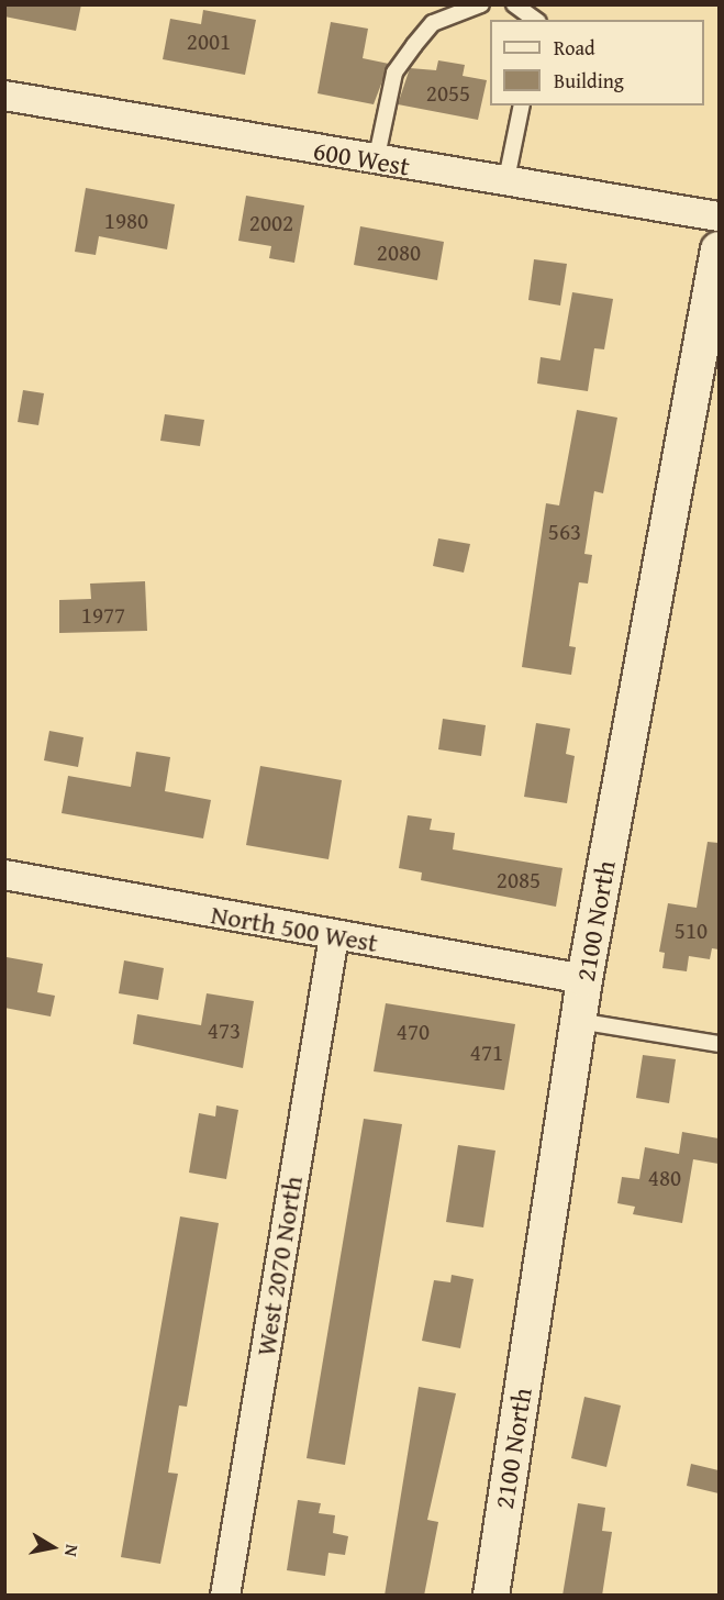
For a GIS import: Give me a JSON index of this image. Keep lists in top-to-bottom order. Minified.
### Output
{"streets":{"street":["600 West","2100 North","North 500 West","West 2070 North"]},"crossings":[["2100 North","North 500 West"],["North 500 West","West 2070 North"]],"house_numbers":["2001","2055","1980","2002","2080","563","1977","2085","510","473","470","471","480"],"legend":["Road","Building"],"north":"right"}
